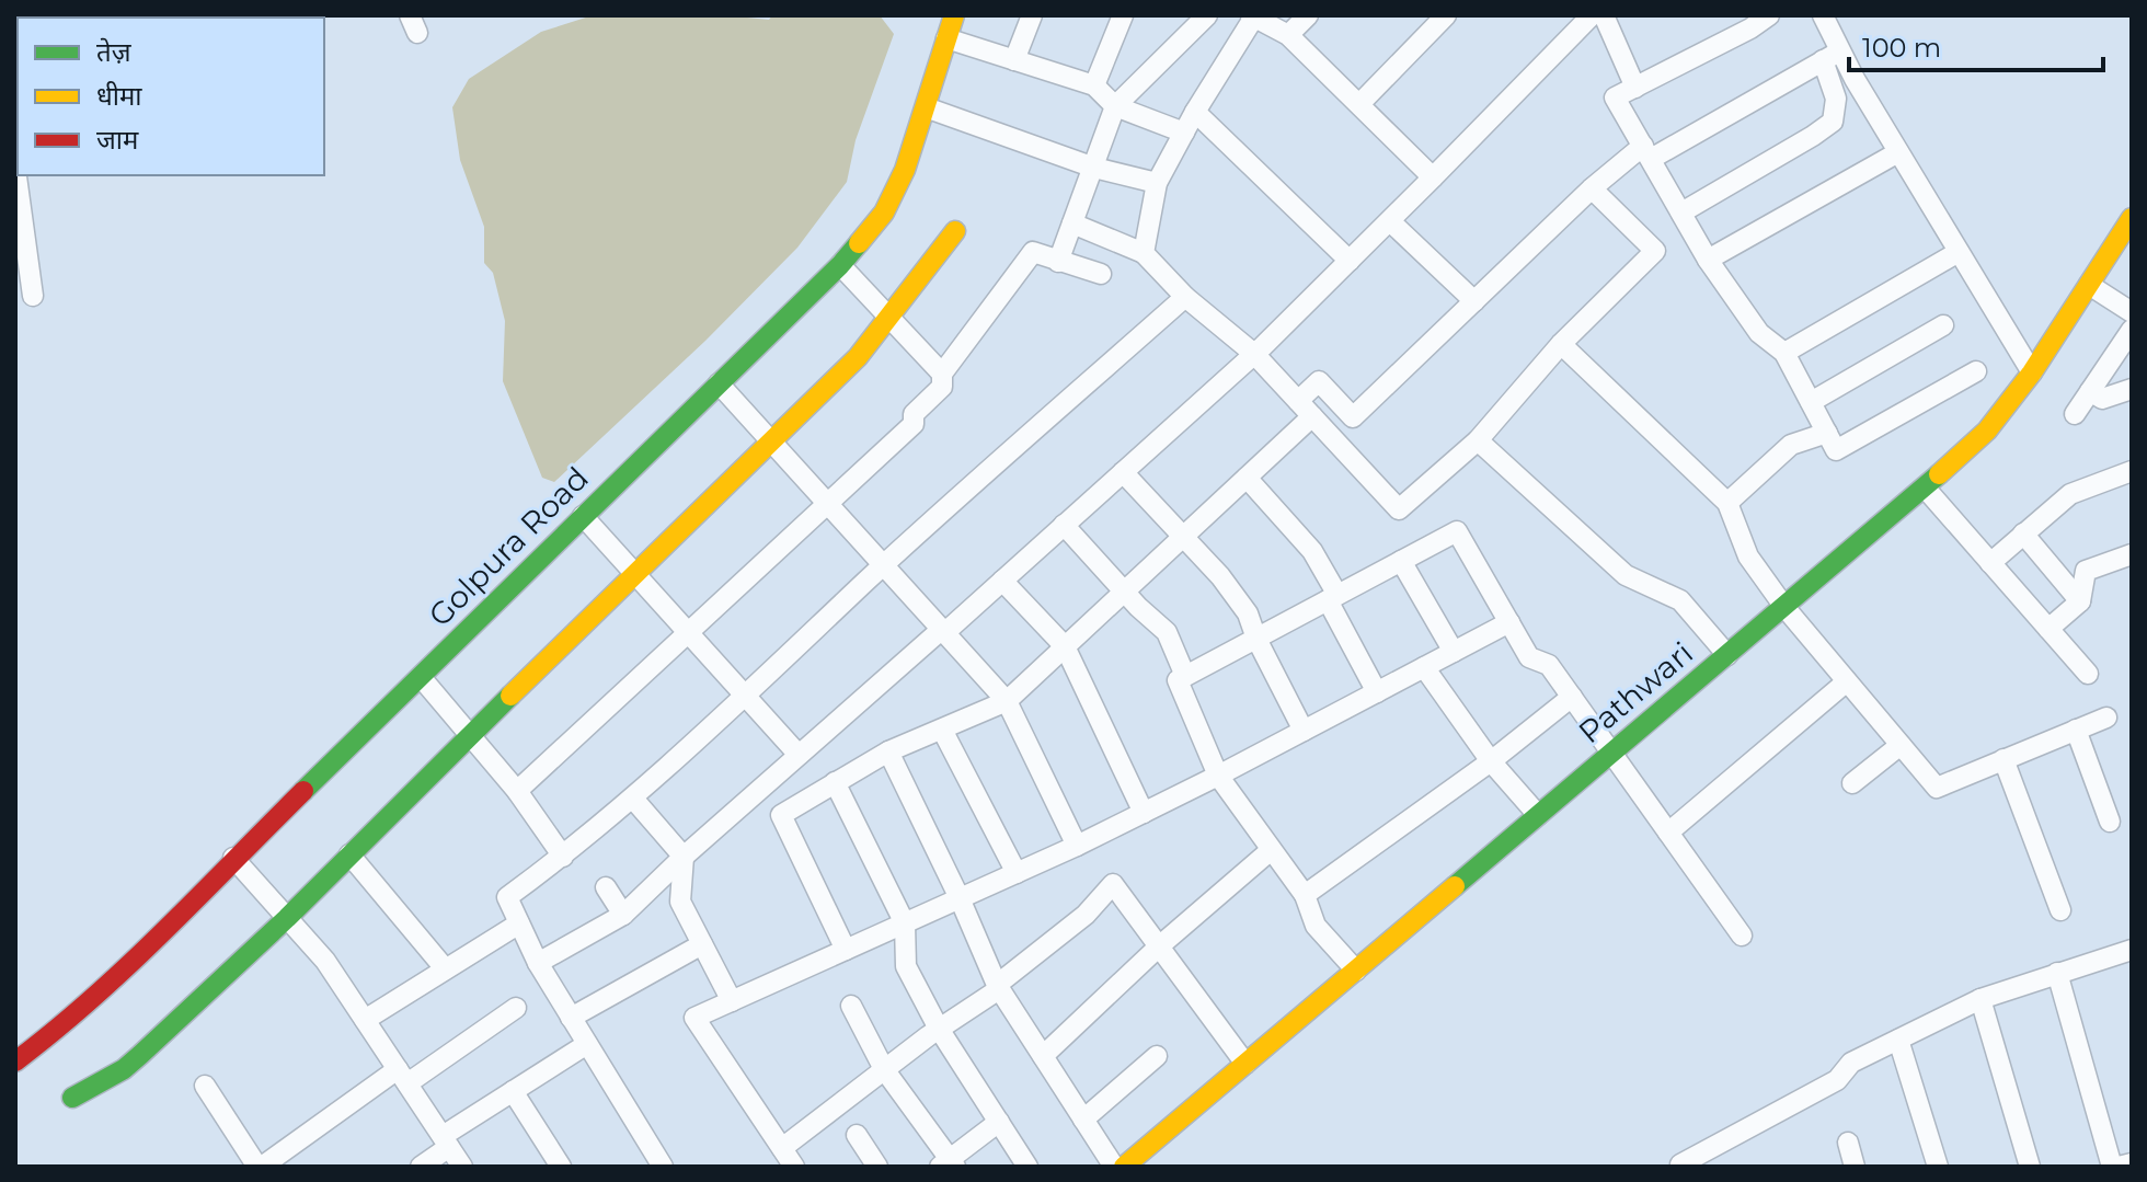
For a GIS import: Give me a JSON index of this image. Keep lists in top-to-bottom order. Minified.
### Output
{"streets":{"street":["Golpura Road","Pathwari"]},"legend":["तेज़","धीमा","जाम"],"scale_bar":"100 m"}
